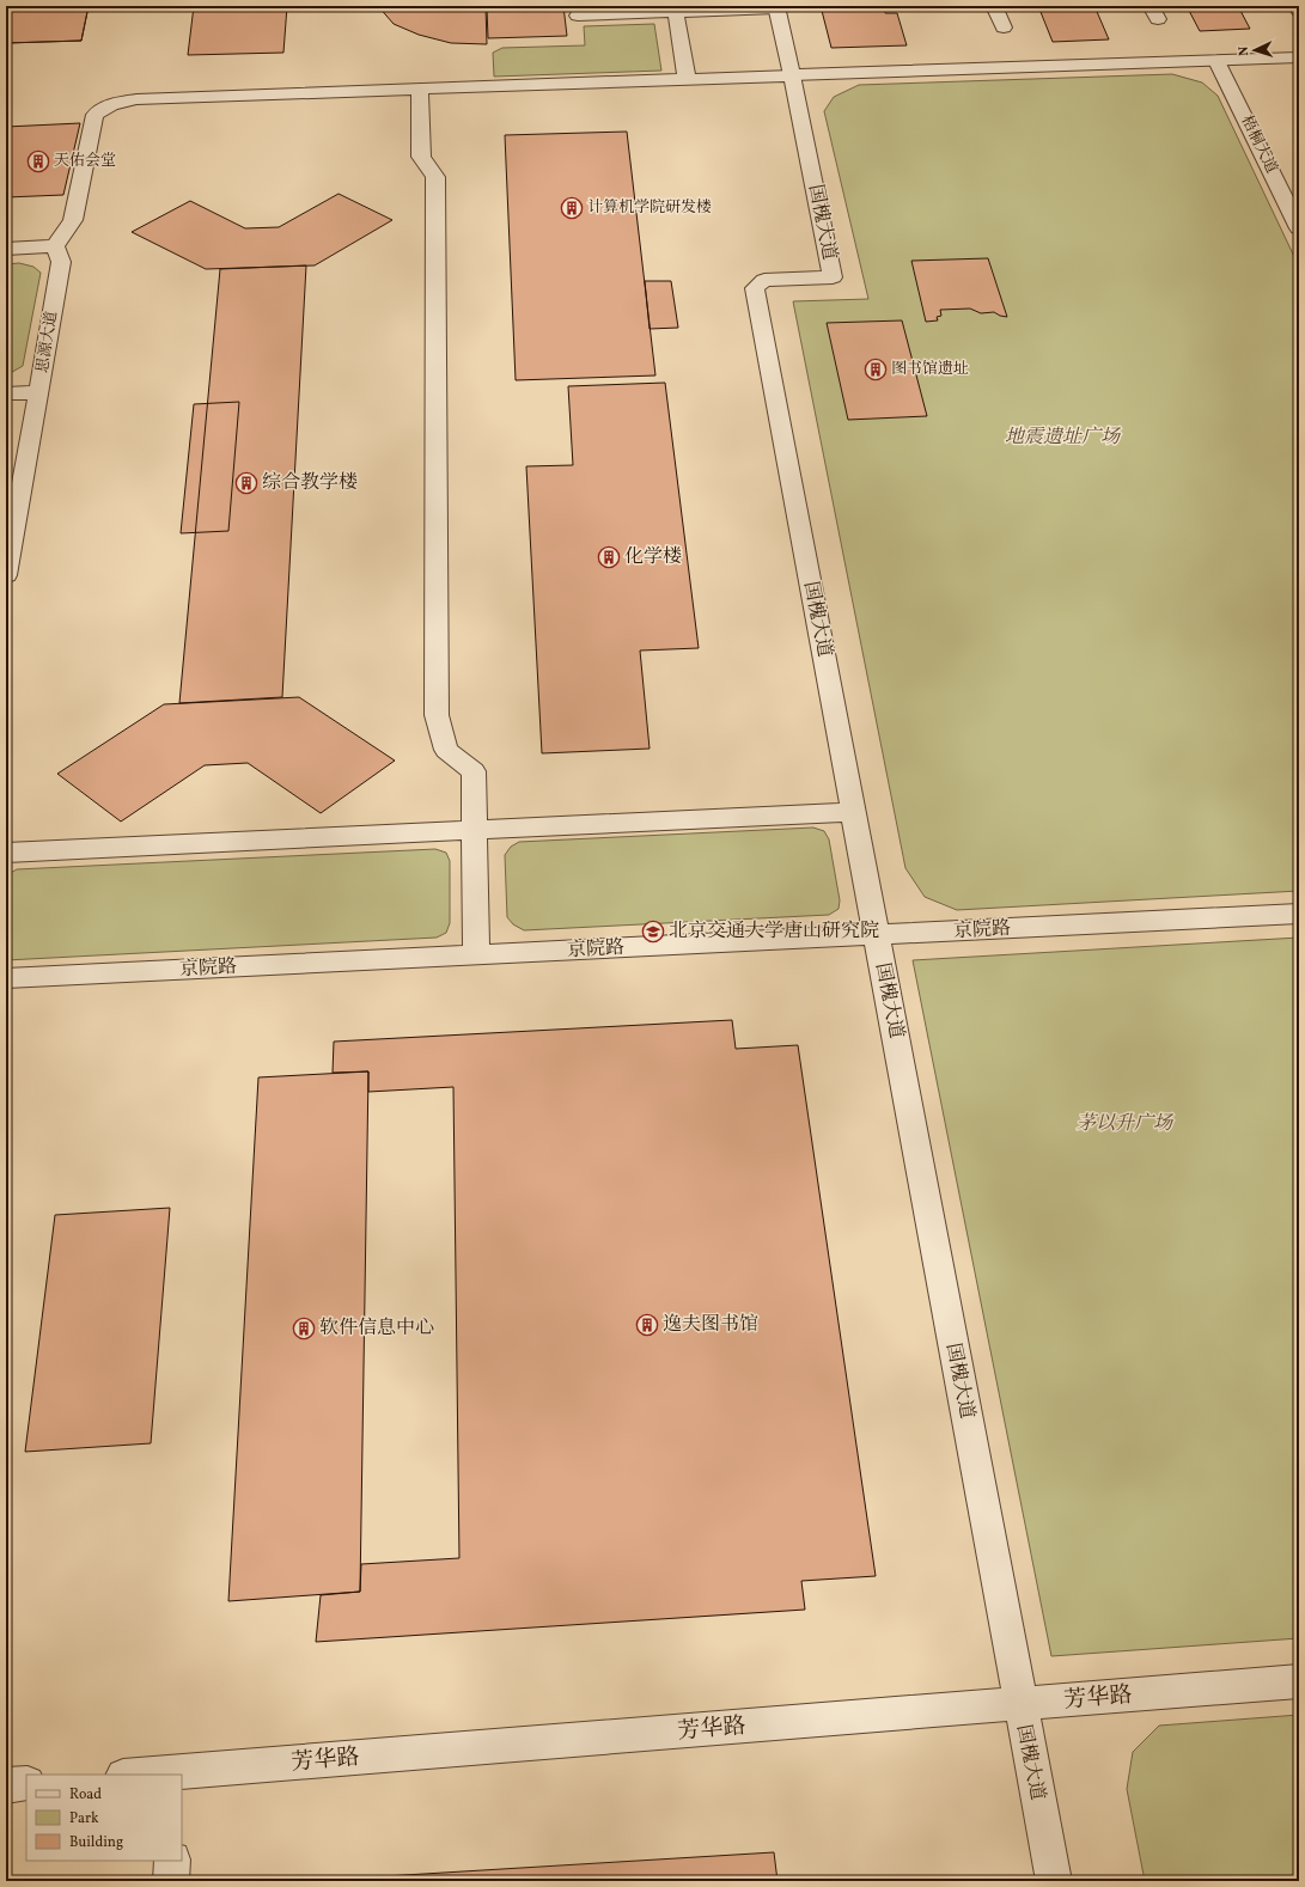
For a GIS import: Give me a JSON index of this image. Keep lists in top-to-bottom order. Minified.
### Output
{"streets":{"street":["梧桐大道","国槐大道","思源大道","京院路","芳华路"]},"crossings":[["国槐大道","京院路"],["国槐大道","芳华路"]],"parks":["地震遗址广场","茅以升广场"],"places":{"building":["天佑会堂","计算机学院研发楼","图书馆遗址","综合教学楼","化学楼","逸夫图书馆","软件信息中心"],"school or university":["北京交通大学唐山研究院"]},"legend":["Road","Park","Building"],"north":"left"}
